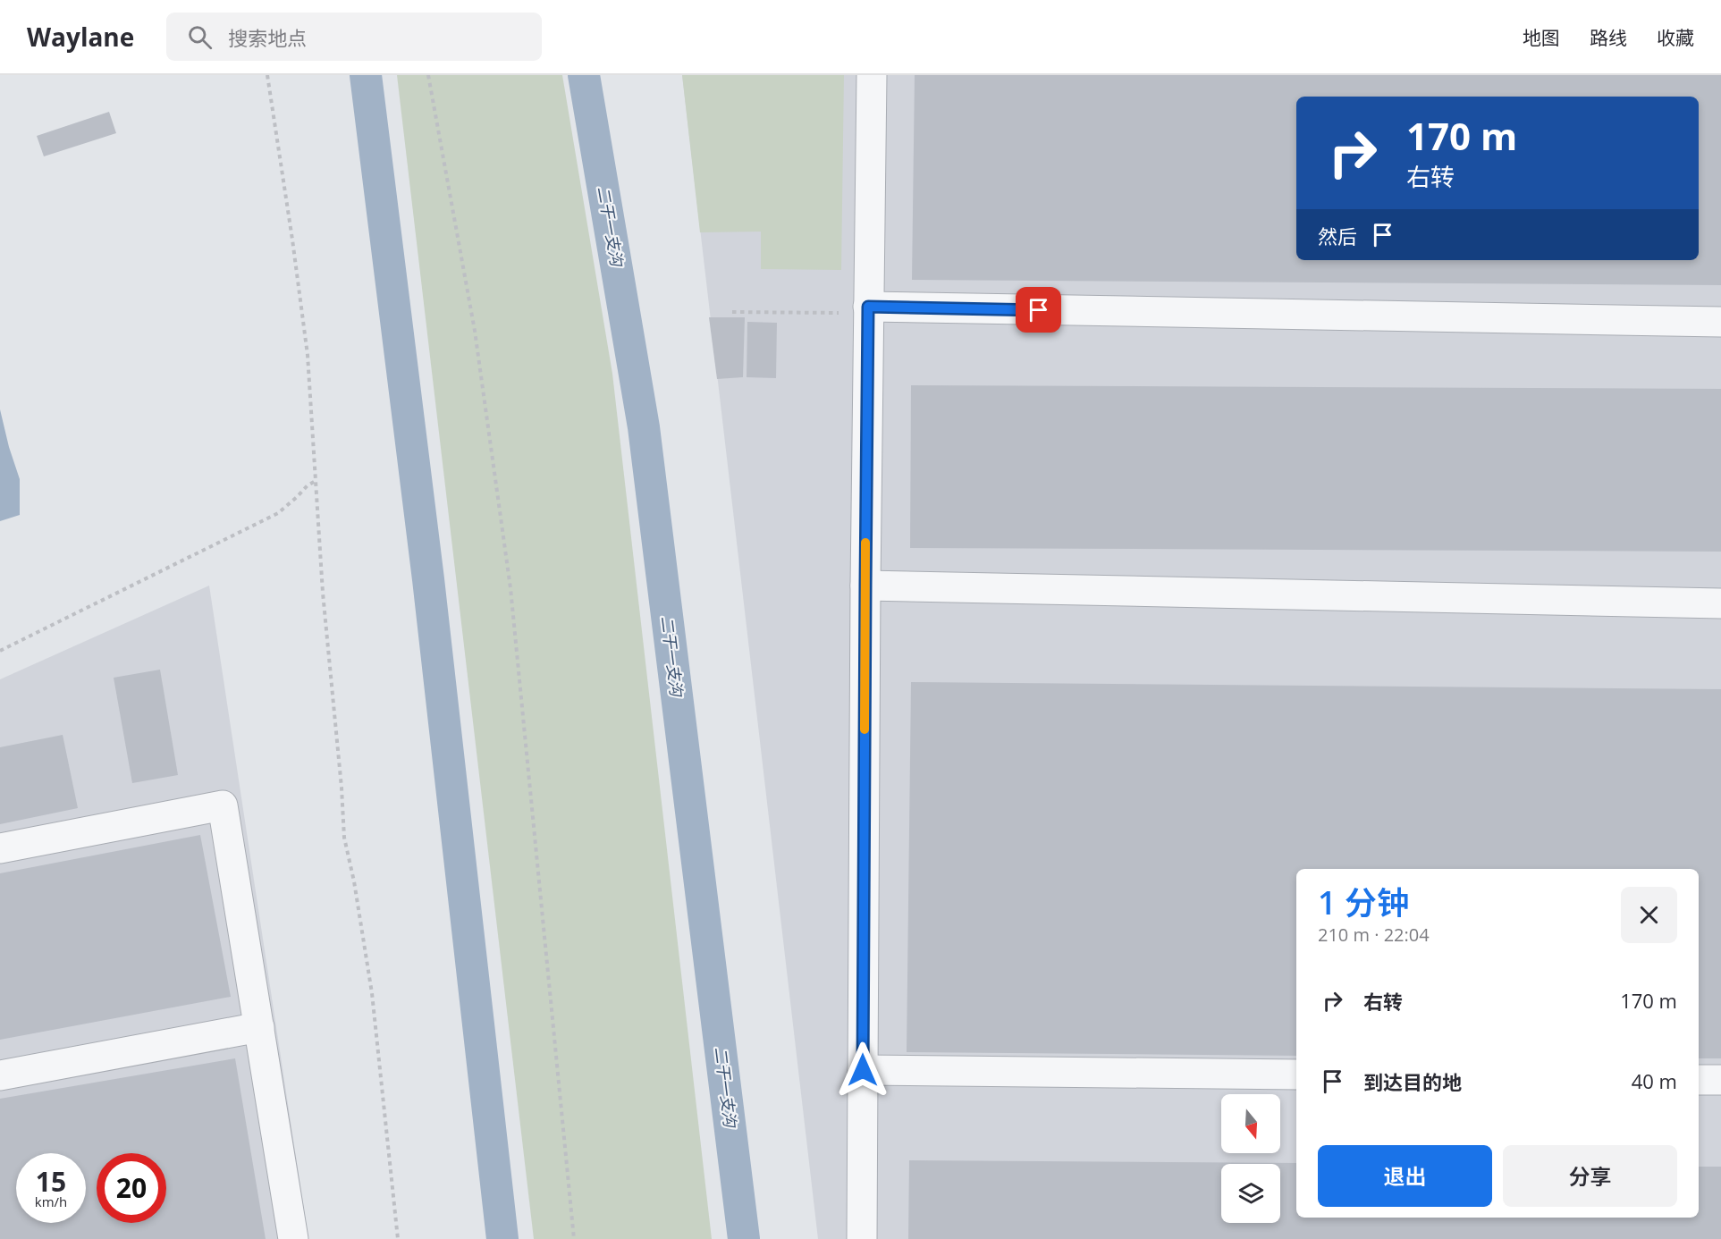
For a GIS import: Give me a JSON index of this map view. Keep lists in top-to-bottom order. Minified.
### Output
{"water":["二干一支沟"],"north":"bottom","page":{"header":"Waylane","search":"搜索地点","nav":["地图","路线","收藏"],"turn":["170 m","右转"],"then":"然后","heading":["1 分钟","210 m · 22:04"],"list":[{"name":"右转","value":"170 m"},{"name":"到达目的地","value":"40 m"}],"buttons":["退出","分享"],"speed":"15 km/h","limit":"20"}}
